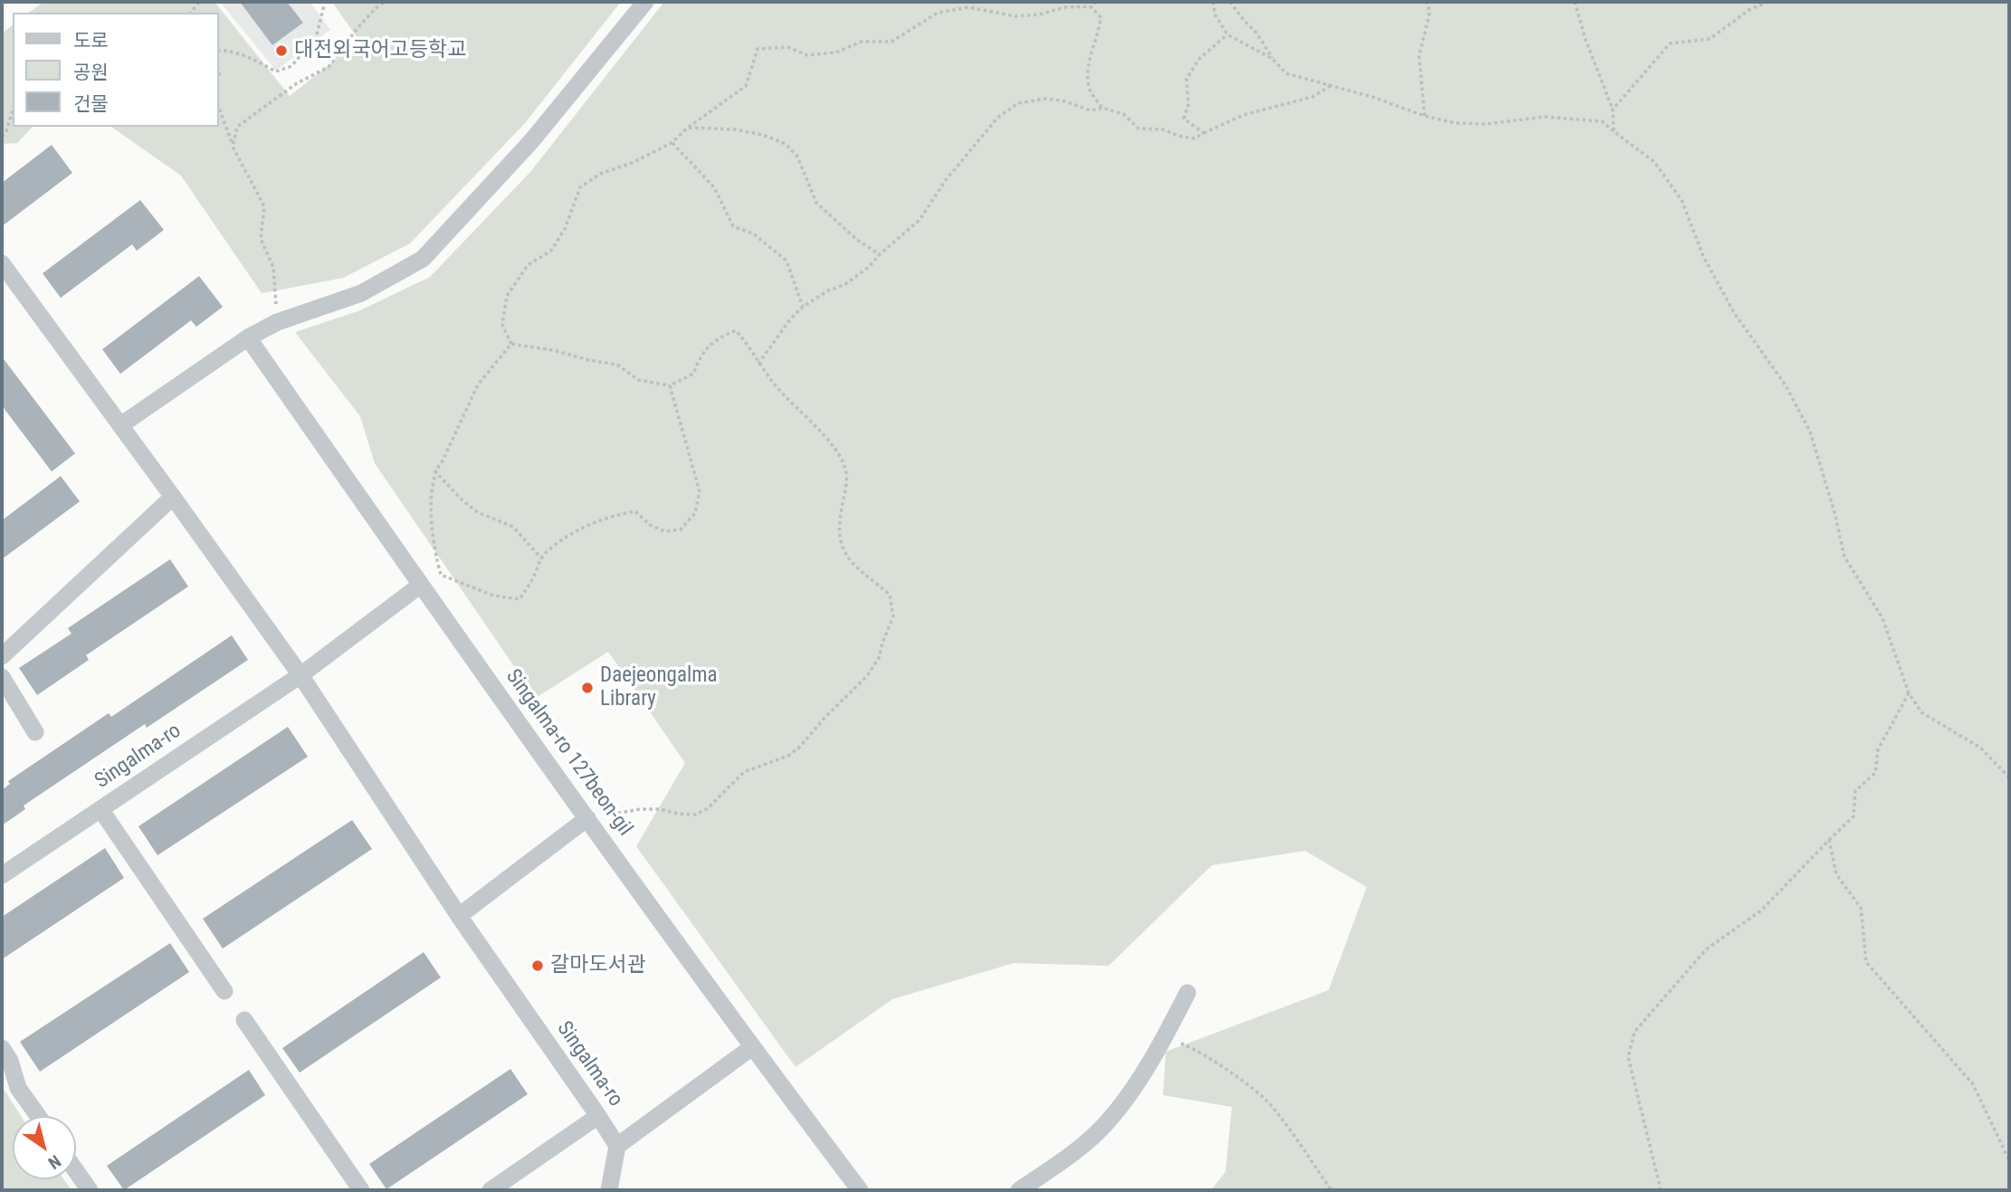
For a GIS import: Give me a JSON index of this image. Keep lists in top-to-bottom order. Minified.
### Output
{"streets":{"street":["Singalma-ro 127beon-gil","Singalma-ro"]},"crossings":[["Singalma-ro 127beon-gil","Singalma-ro"]],"places":["대전외국어고등학교","Daejeongalma Library","갈마도서관"],"legend":["도로","공원","건물"],"north":"bottom right"}
